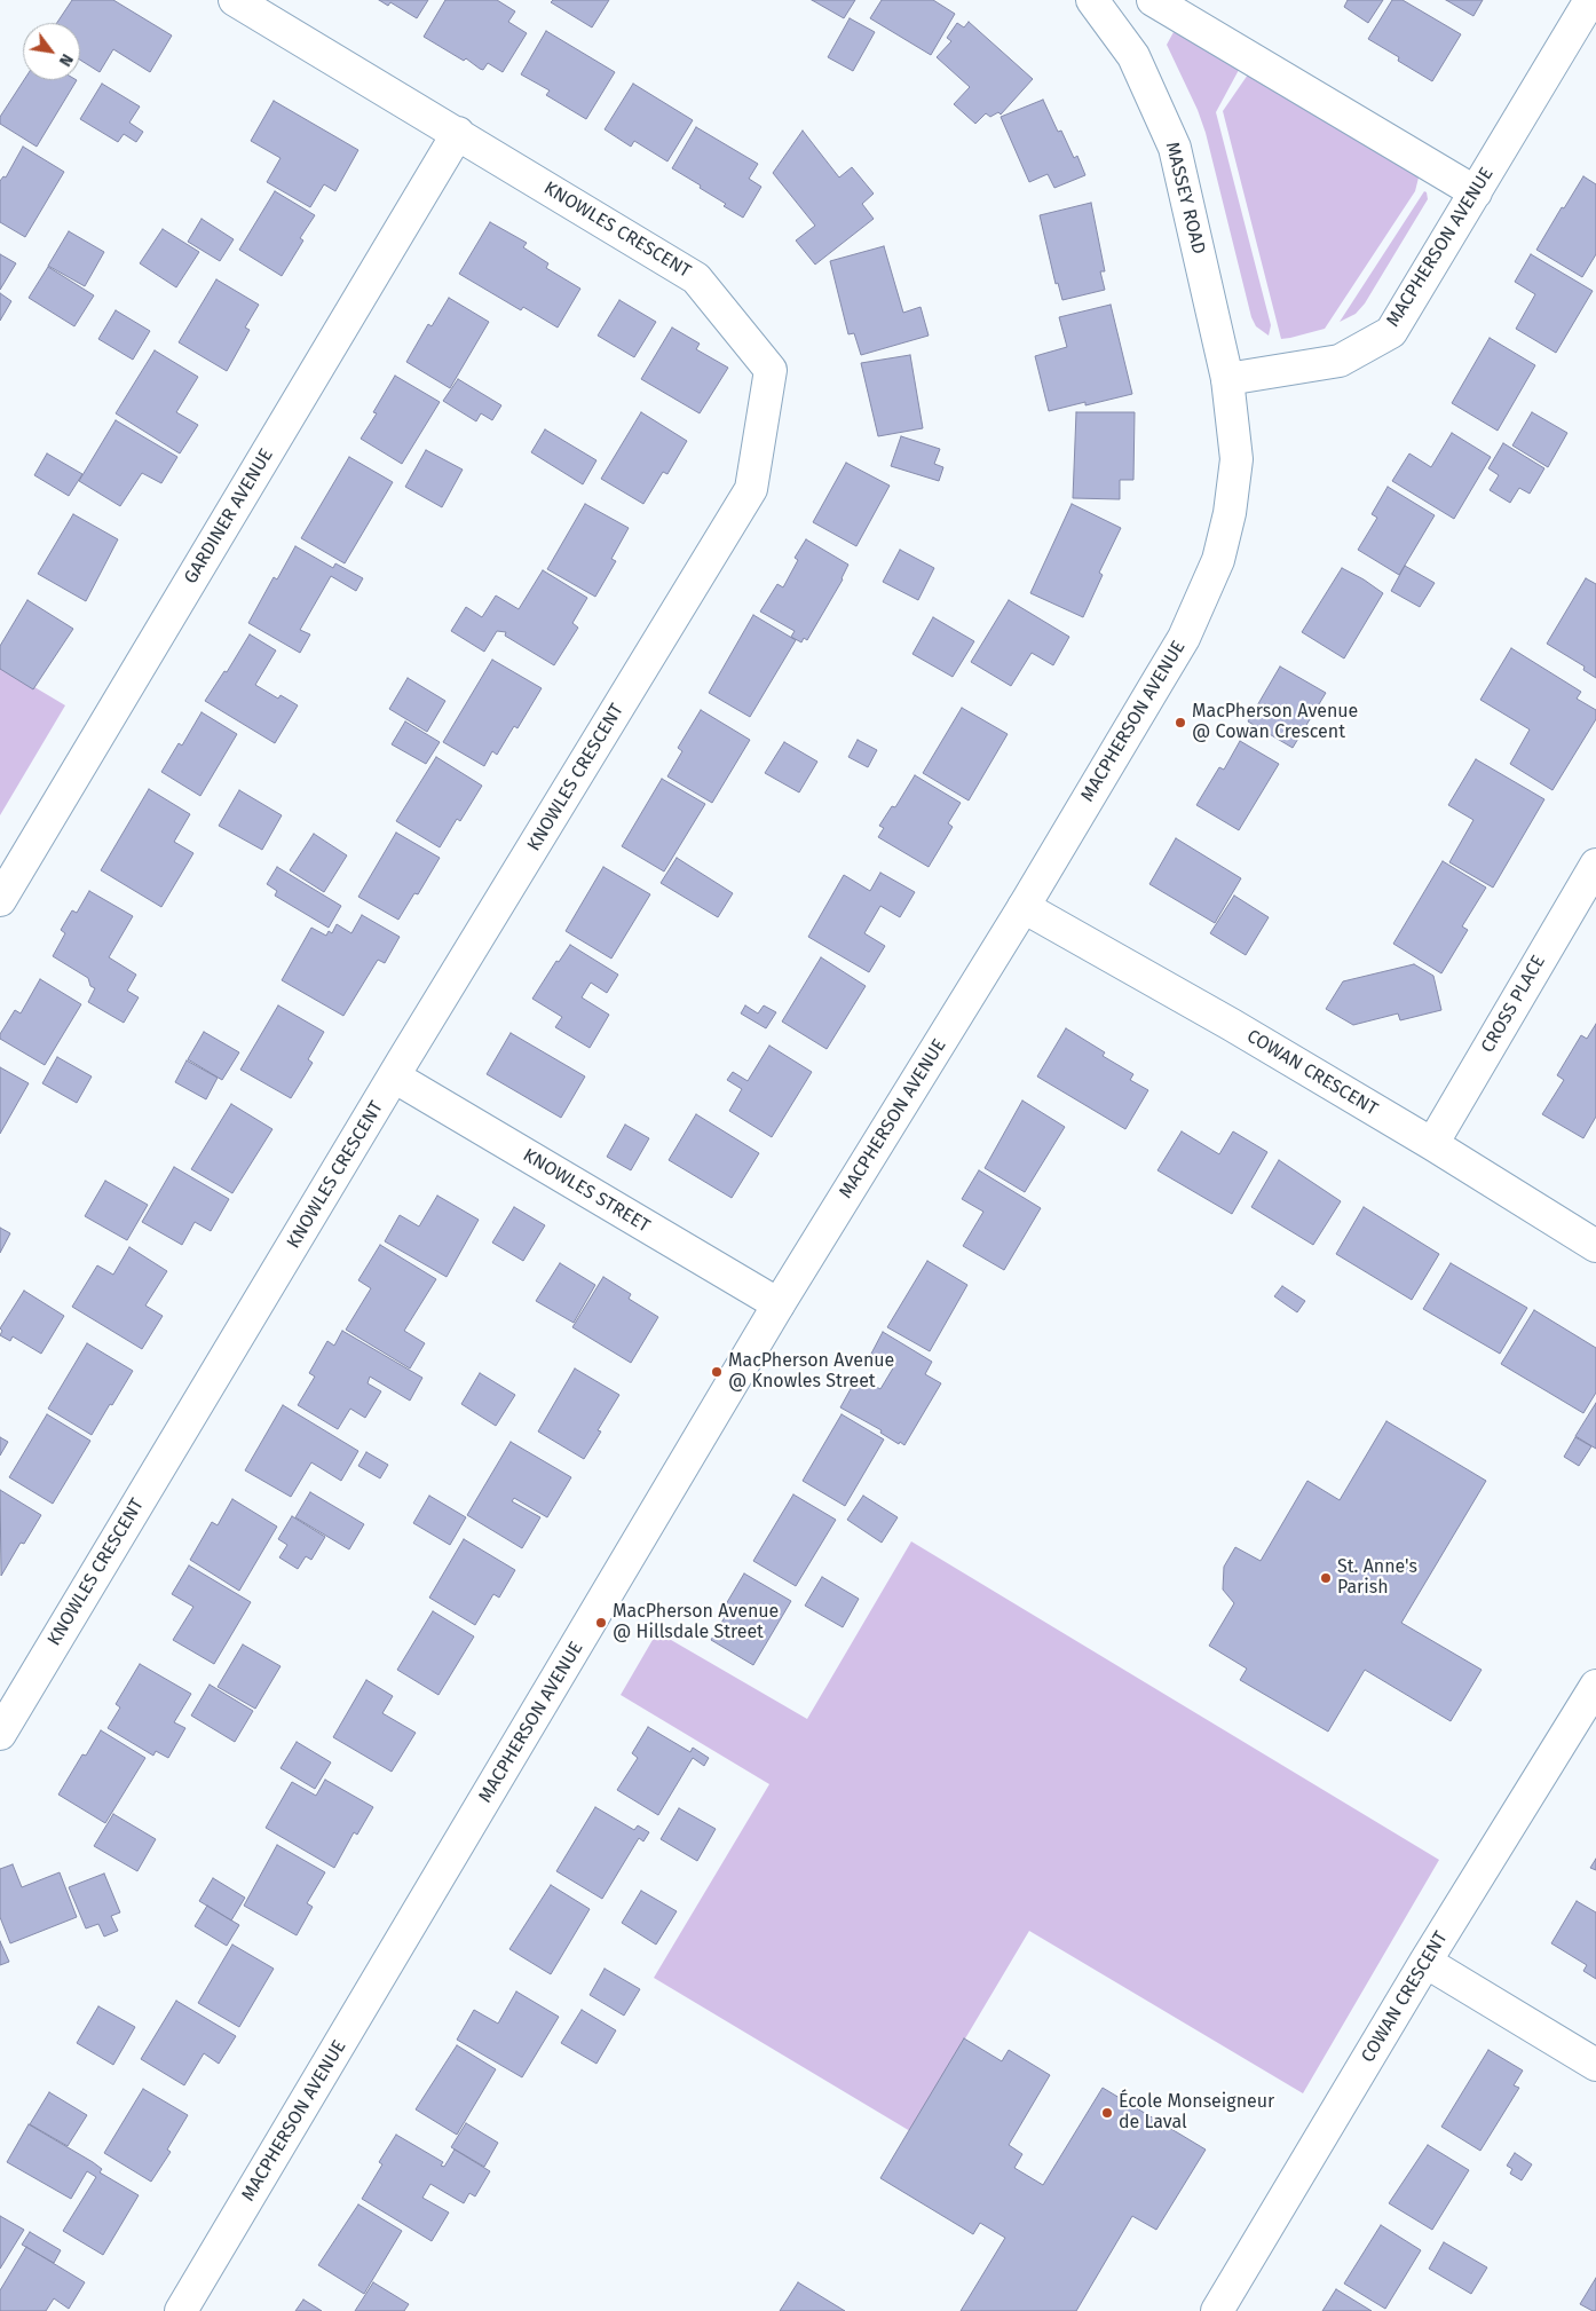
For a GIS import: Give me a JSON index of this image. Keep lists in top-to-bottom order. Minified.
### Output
{"streets":{"street":["MASSEY ROAD","KNOWLES CRESCENT","MACPHERSON AVENUE","GARDINER AVENUE","CROSS PLACE","COWAN CRESCENT","KNOWLES STREET"]},"crossings":[["MASSEY ROAD","MACPHERSON AVENUE"],["KNOWLES CRESCENT","GARDINER AVENUE"],["KNOWLES CRESCENT","KNOWLES STREET"],["MACPHERSON AVENUE","COWAN CRESCENT"],["MACPHERSON AVENUE","KNOWLES STREET"],["CROSS PLACE","COWAN CRESCENT"]],"places":["MacPherson Avenue @ Cowan Crescent","MacPherson Avenue @ Knowles Street","St. Anne's Parish","MacPherson Avenue @ Hillsdale Street","École Monseigneur de Laval"],"north":"bottom right"}
